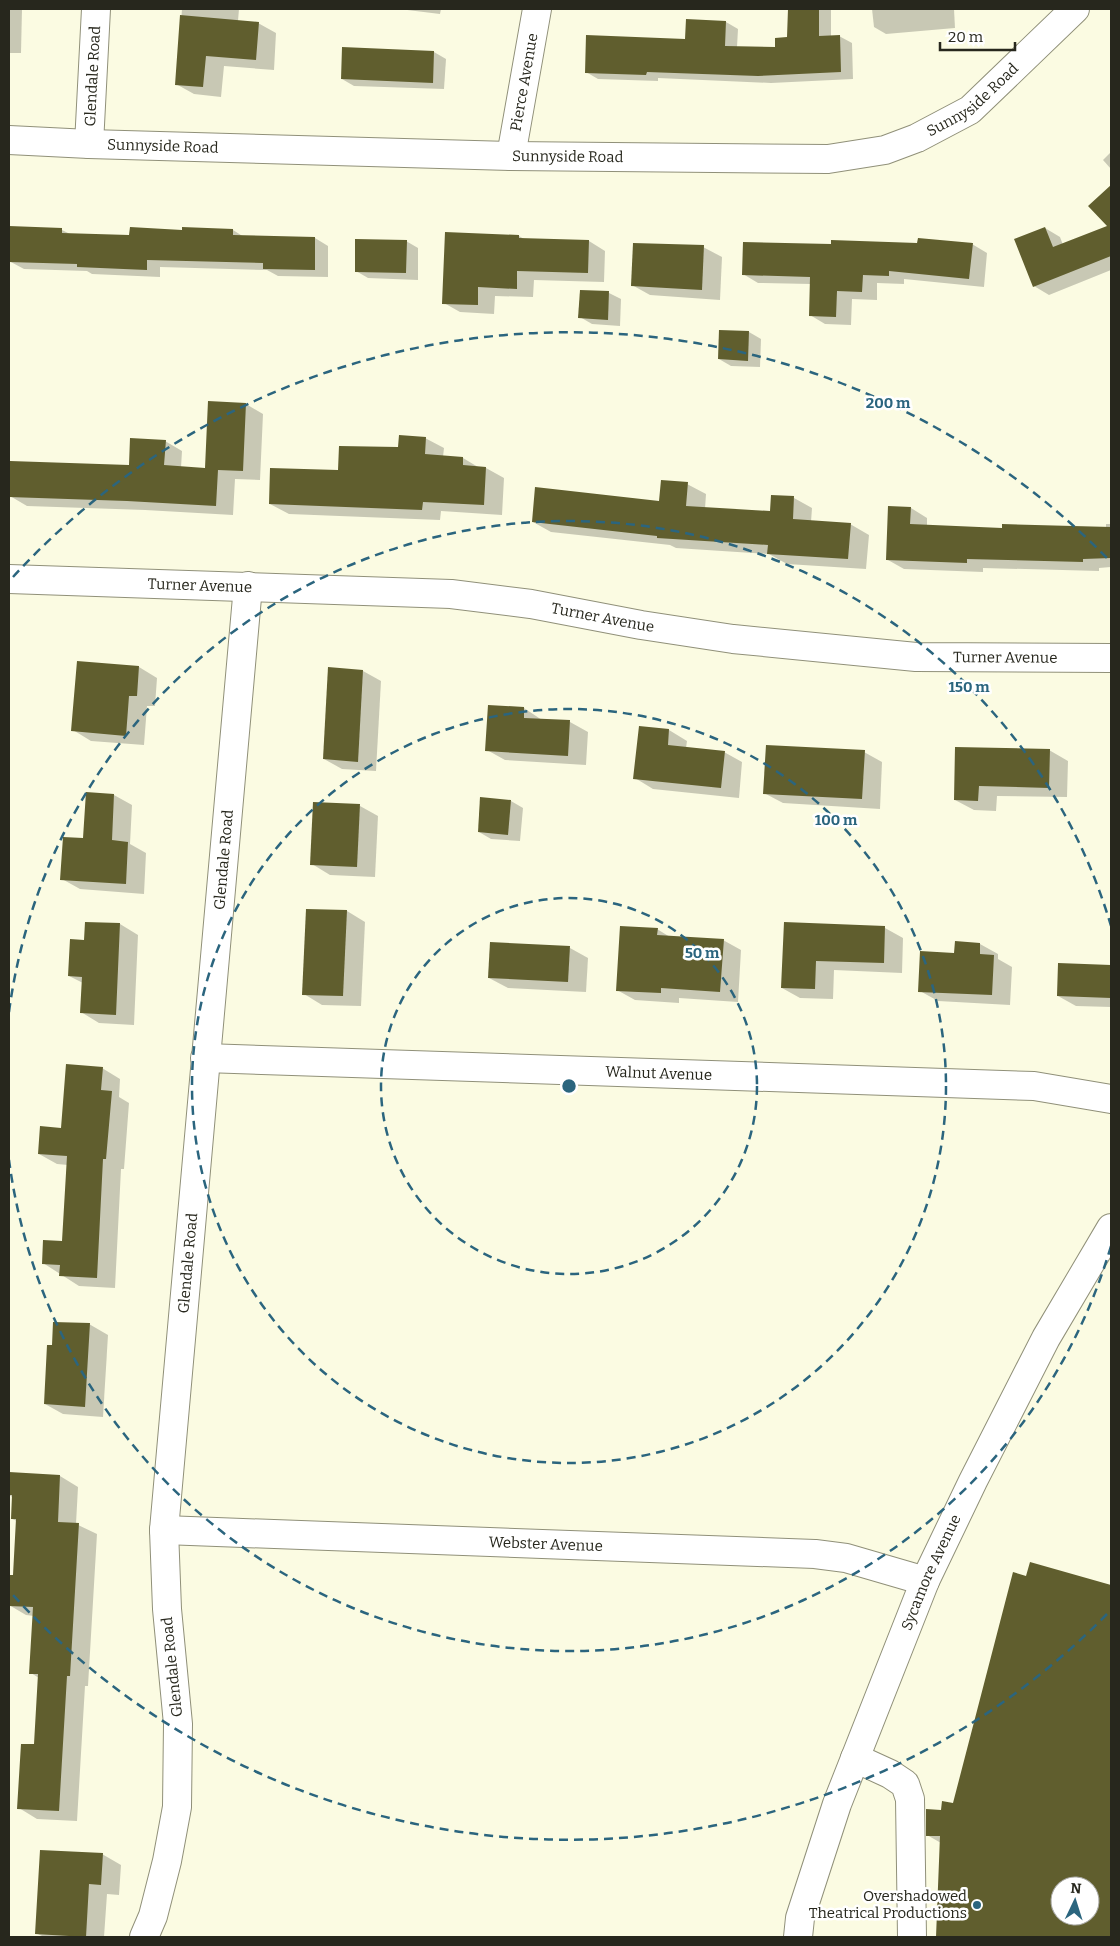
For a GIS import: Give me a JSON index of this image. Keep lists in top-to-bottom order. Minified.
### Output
{"streets":{"street":["Glendale Road","Pierce Avenue","Sunnyside Road","Turner Avenue","Walnut Avenue","Webster Avenue","Sycamore Avenue"]},"crossings":[["Glendale Road","Sunnyside Road"],["Glendale Road","Turner Avenue"],["Glendale Road","Walnut Avenue"],["Glendale Road","Webster Avenue"],["Pierce Avenue","Sunnyside Road"],["Webster Avenue","Sycamore Avenue"]],"places":["Overshadowed Theatrical Productions"],"scale_bar":"20 m","north":"top","rings":["200 m","150 m","100 m","50 m"]}
